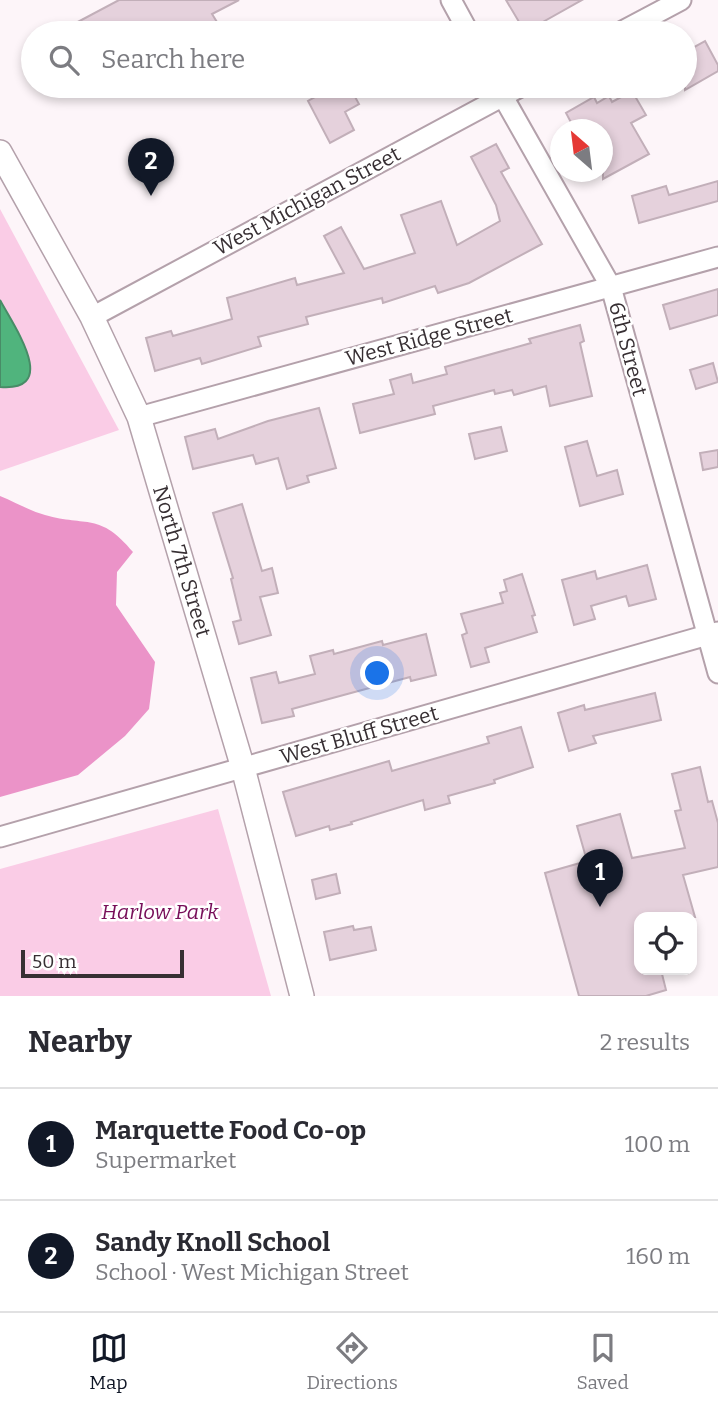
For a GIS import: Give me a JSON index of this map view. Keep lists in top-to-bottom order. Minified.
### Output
{"streets":{"street":["West Michigan Street","West Ridge Street","6th Street","North 7th Street","West Bluff Street"]},"crossings":[["West Michigan Street","North 7th Street"],["West Ridge Street","6th Street"],["West Ridge Street","North 7th Street"],["6th Street","West Bluff Street"],["North 7th Street","West Bluff Street"]],"parks":["Harlow Park"],"scale_bar":"50 m","north":"top left","page":{"search":"Search here","pins":["2","1"],"scale":"50 m","heading":["Nearby","2 results"],"list":[{"mark":"1","name":"Marquette Food Co-op","note":"Supermarket","value":"100 m"},{"mark":"2","name":"Sandy Knoll School","note":"School · West Michigan Street","value":"160 m"}],"nav":["Map","Directions","Saved"]}}
